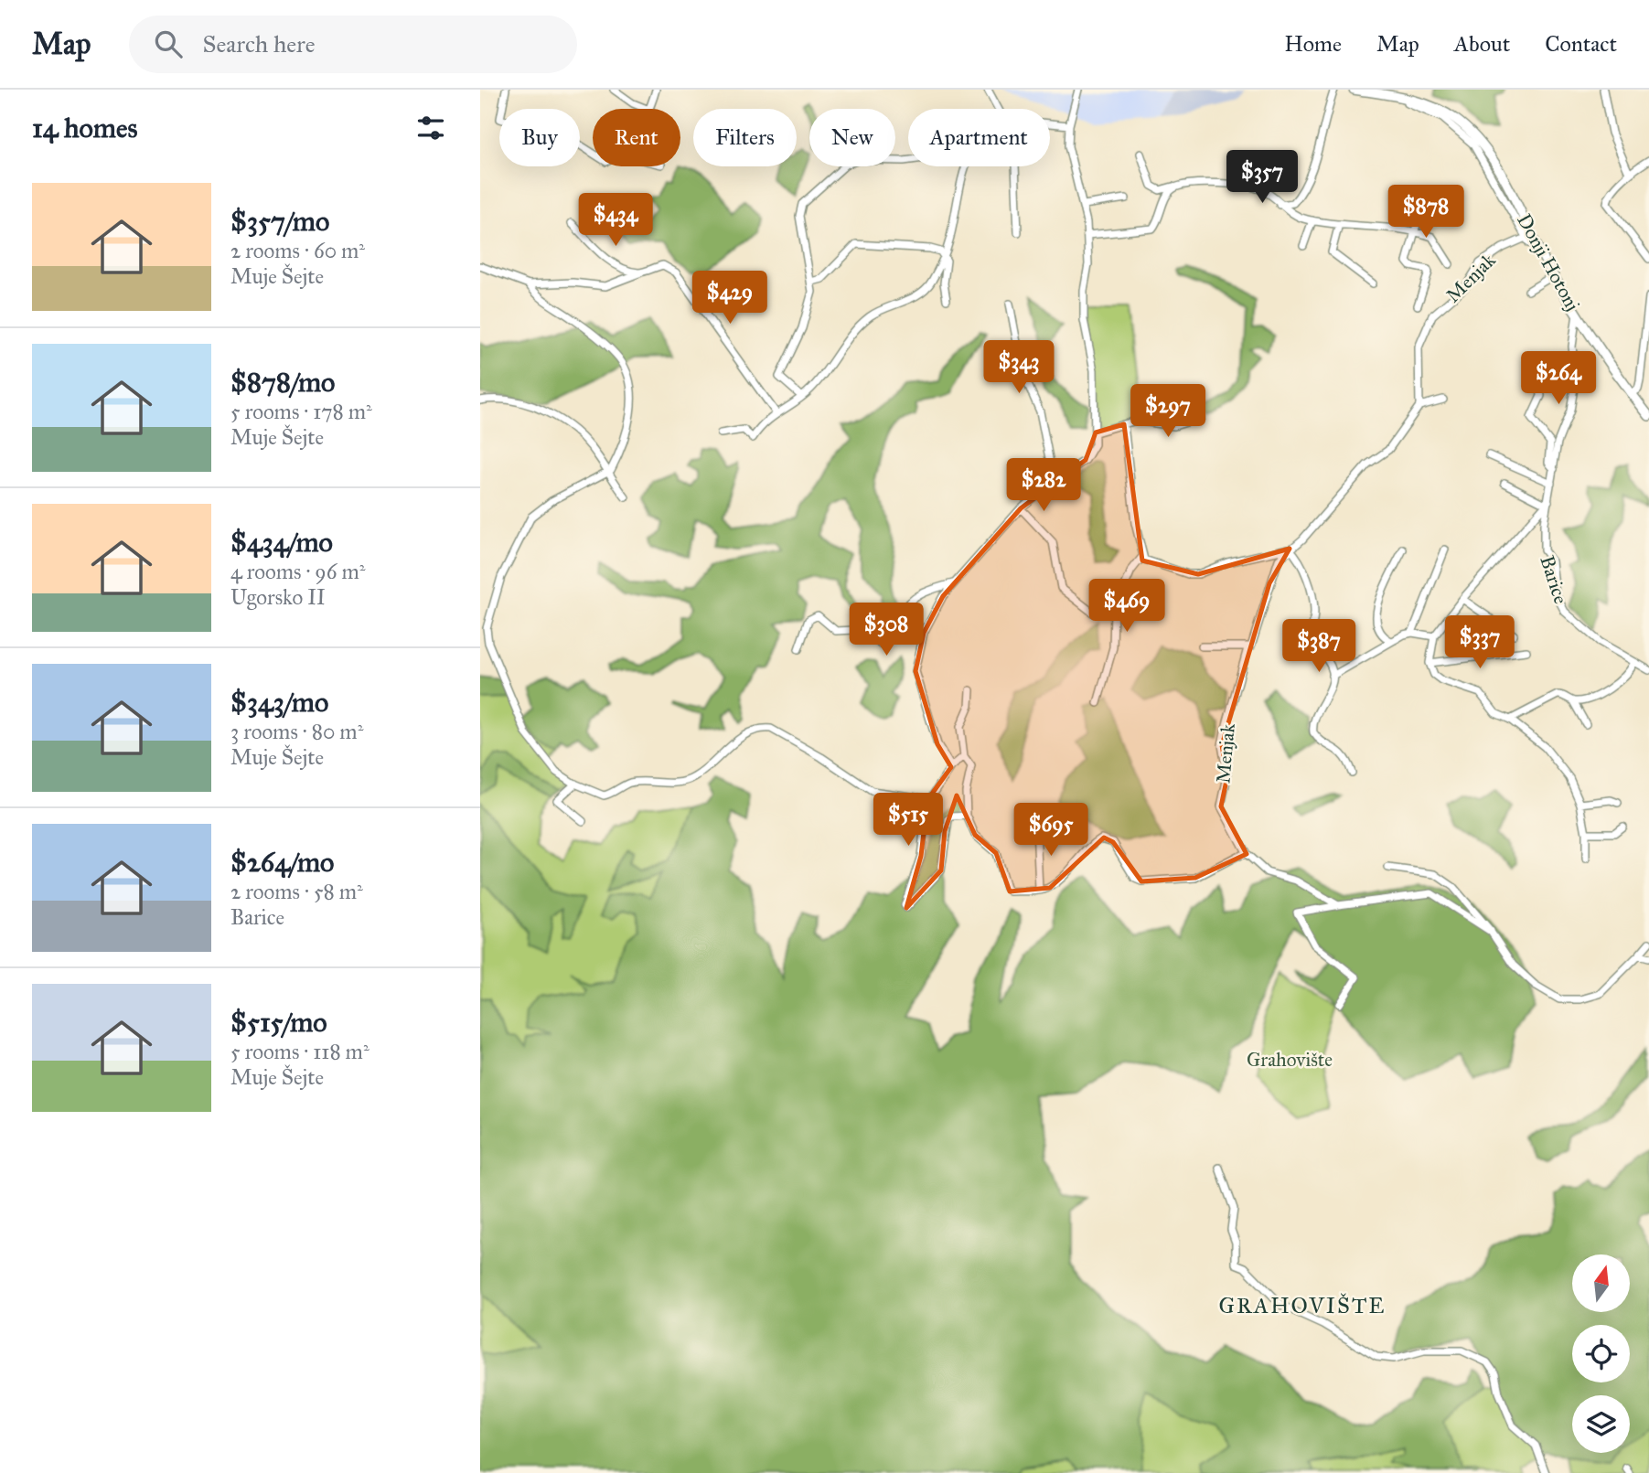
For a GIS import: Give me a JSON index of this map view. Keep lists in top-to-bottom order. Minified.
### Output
{"streets":{"main road":["Donji Hotonj"],"street":["Menjak","Barice"]},"crossings":[["Donji Hotonj","Barice"]],"districts":["GRAHOVIŠTE"],"parks":["Grahovište"],"north":"top","page":{"header":"Map","search":"Search here","nav":["Home","Map","About","Contact"],"heading":"14 homes","chip":["Buy","Rent","Filters","New","Apartment"],"price":["$357","$878","$434","$429","$343","$264","$297","$282","$469","$308","$337","$387","$515","$695"],"list":[{"name":"$357/mo","note":"2 rooms · 60 m² · Muje Šejte"},{"name":"$878/mo","note":"5 rooms · 178 m² · Muje Šejte"},{"name":"$434/mo","note":"4 rooms · 96 m² · Ugorsko II"},{"name":"$343/mo","note":"3 rooms · 80 m² · Muje Šejte"},{"name":"$264/mo","note":"2 rooms · 58 m² · Barice"},{"name":"$515/mo","note":"5 rooms · 118 m² · Muje Šejte"}]}}
